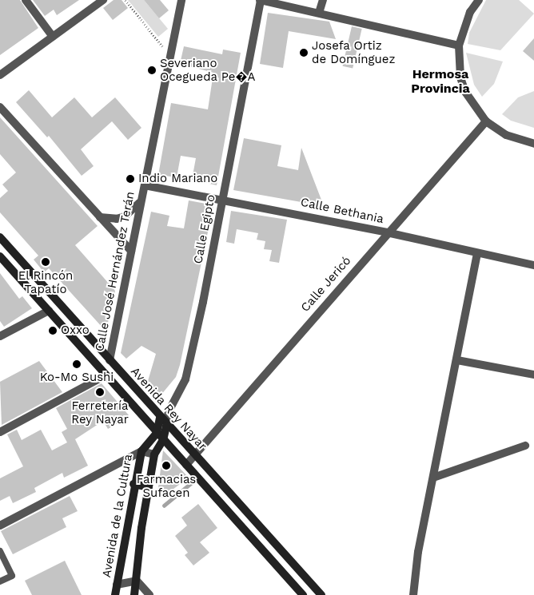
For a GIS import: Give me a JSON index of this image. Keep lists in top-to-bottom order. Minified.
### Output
{"streets":{"main road":["Avenida Rey Nayar","Avenida de la Cultura"],"street":["Calle Bethania","Calle Egipto","Calle José Hernández Terán","Calle Jericó"]},"crossings":[["Calle Bethania","Calle Egipto"],["Calle Bethania","Calle José Hernández Terán"],["Calle Bethania","Calle Jericó"],["Calle Egipto","Avenida Rey Nayar"],["Calle Egipto","Avenida de la Cultura"],["Calle José Hernández Terán","Avenida Rey Nayar"],["Calle Jericó","Avenida Rey Nayar"],["Avenida Rey Nayar","Avenida de la Cultura"]],"districts":["Hermosa Provincia"],"places":["Josefa Ortiz de Domínguez","Severiano Ocegueda Pe�A","Indio Mariano","El Rincón Tapatío","Oxxo","Ko-Mo Sushi","Ferretería Rey Nayar","Farmacias Sufacen"]}
